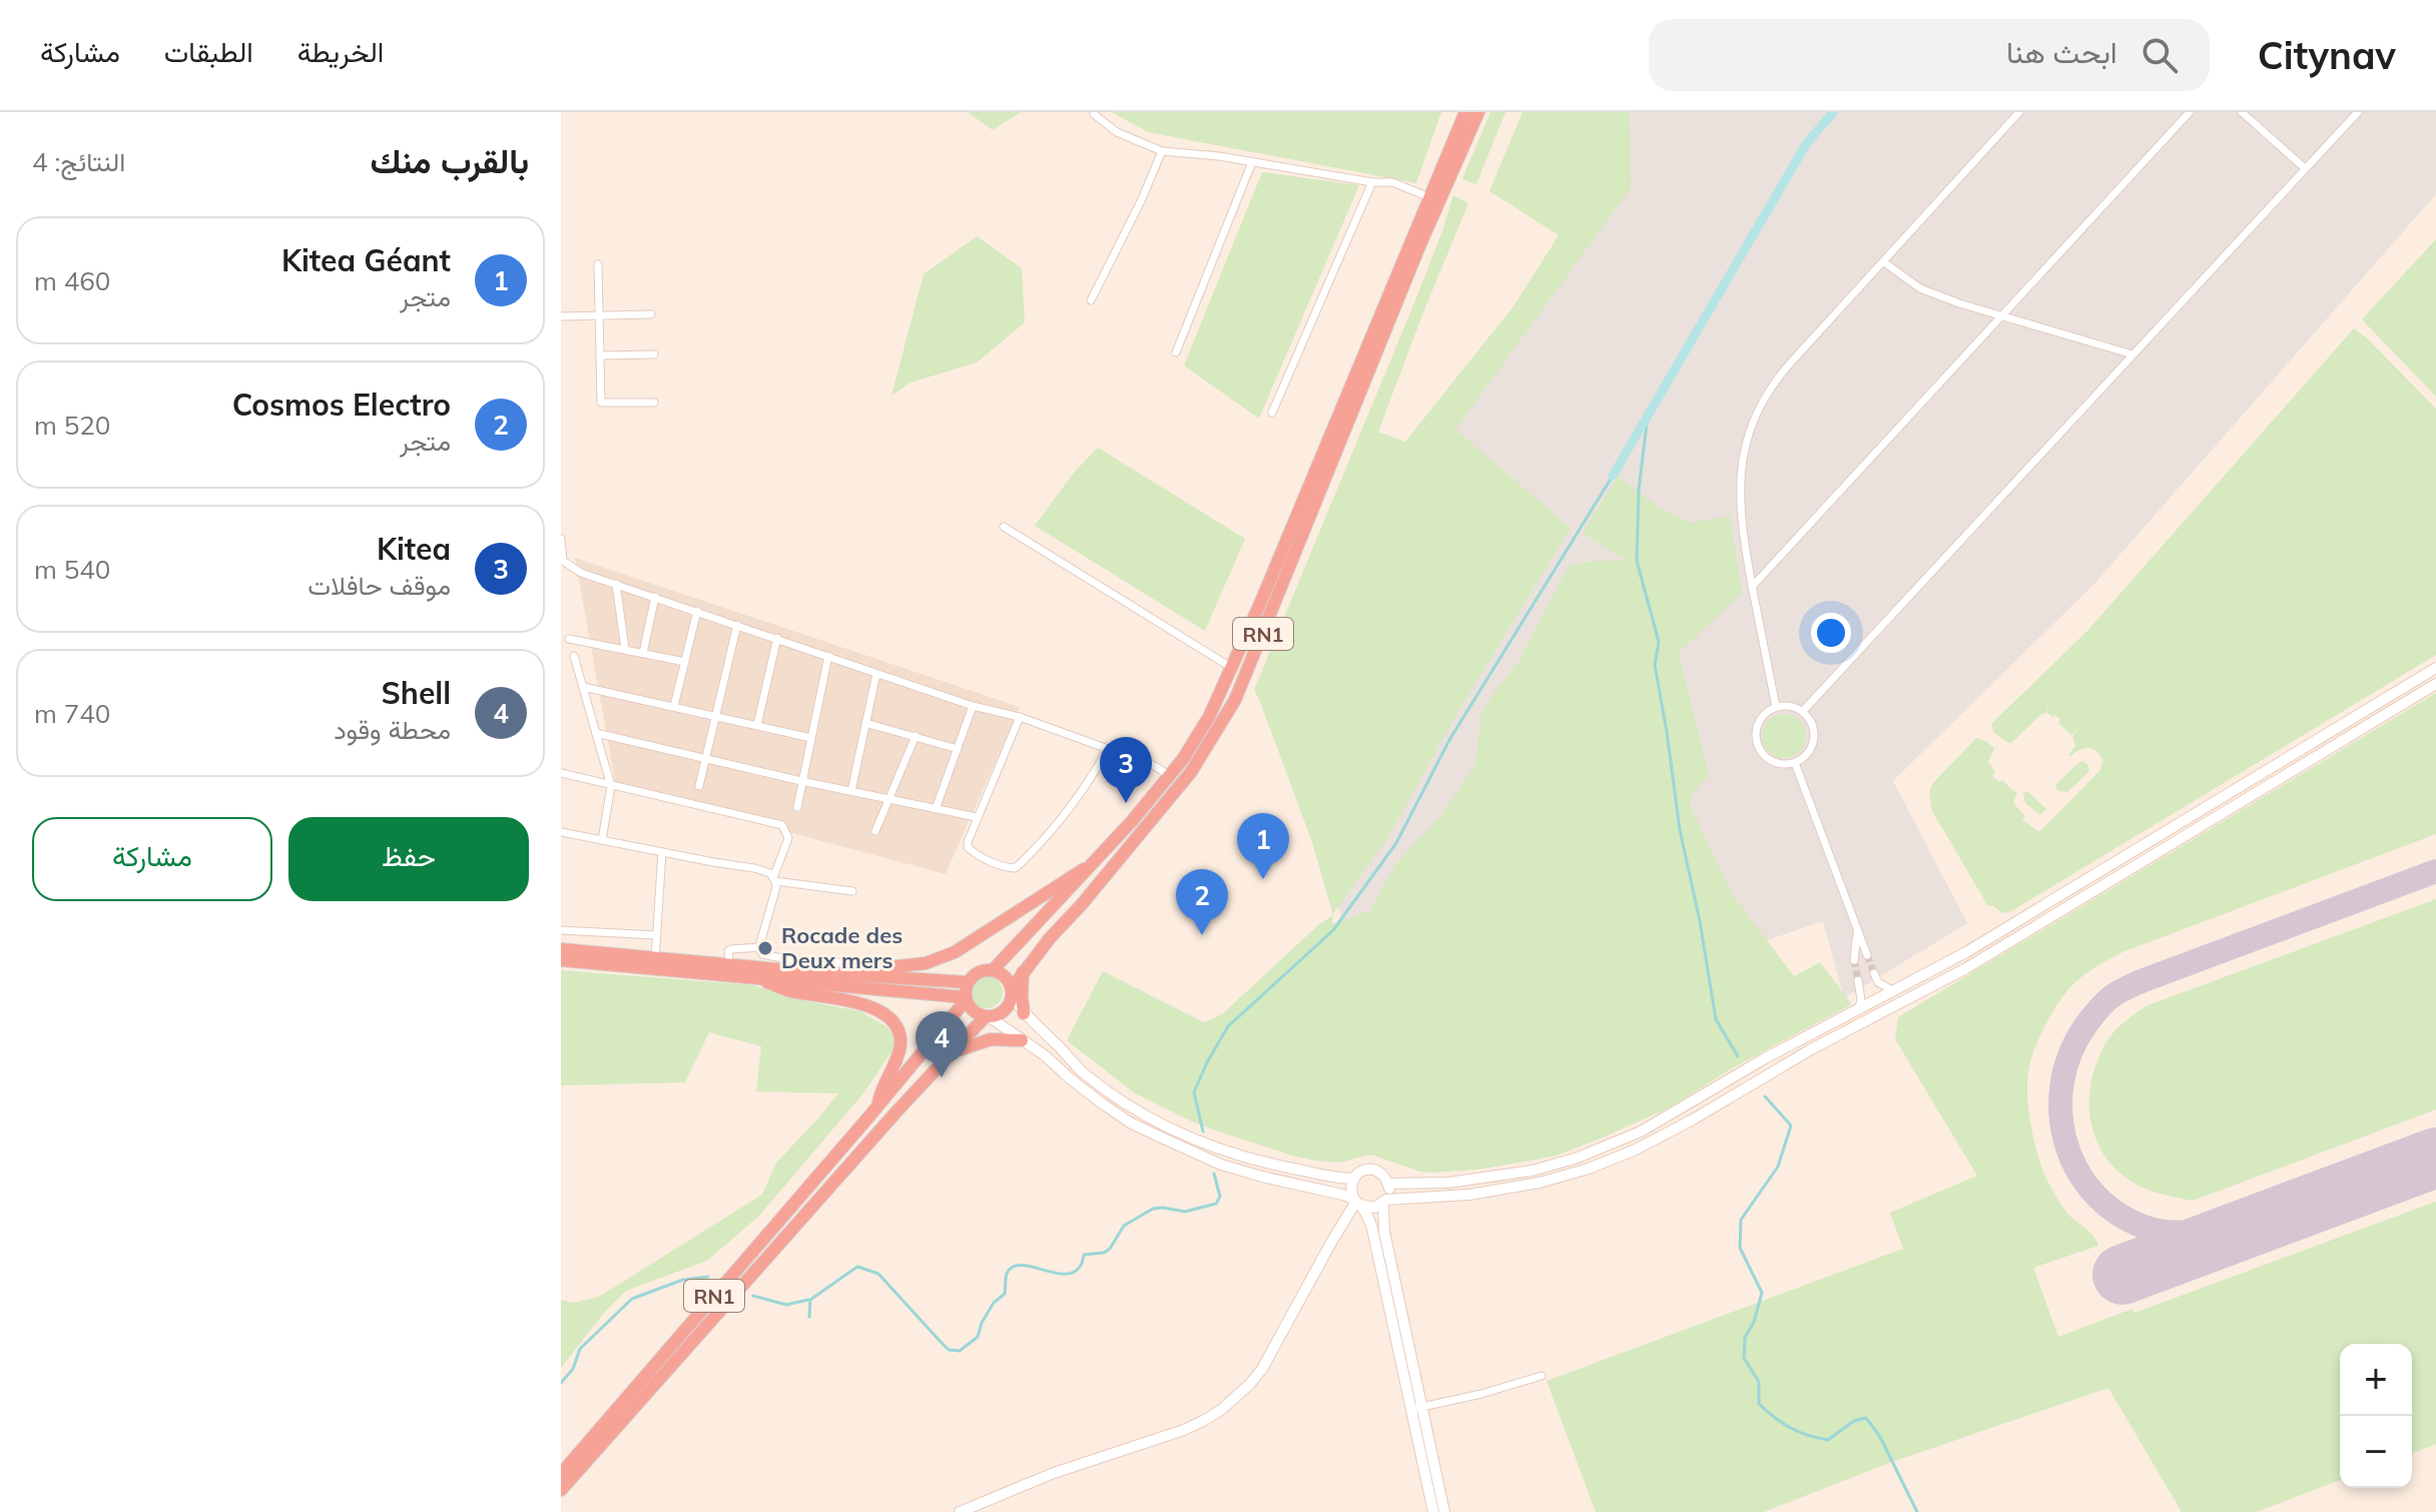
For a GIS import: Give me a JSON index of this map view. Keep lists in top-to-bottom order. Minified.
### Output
{"streets":{"highway":["RN1"]},"places":["Rocade des Deux mers"],"page":{"header":"Citynav","search":"ابحث هنا","nav":["الخريطة","الطبقات","مشاركة"],"heading":["بالقرب منك","النتائج: 4"],"list":[{"mark":"1","name":"Kitea Géant","note":"متجر","value":"460 m"},{"mark":"2","name":"Cosmos Electro","note":"متجر","value":"520 m"},{"mark":"3","name":"Kitea","note":"موقف حافلات","value":"540 m"},{"mark":"4","name":"Shell","note":"محطة وقود","value":"740 m"}],"pins":["3","1","2","4"],"buttons":["حفظ","مشاركة"],"map_buttons":["+","−"]}}
